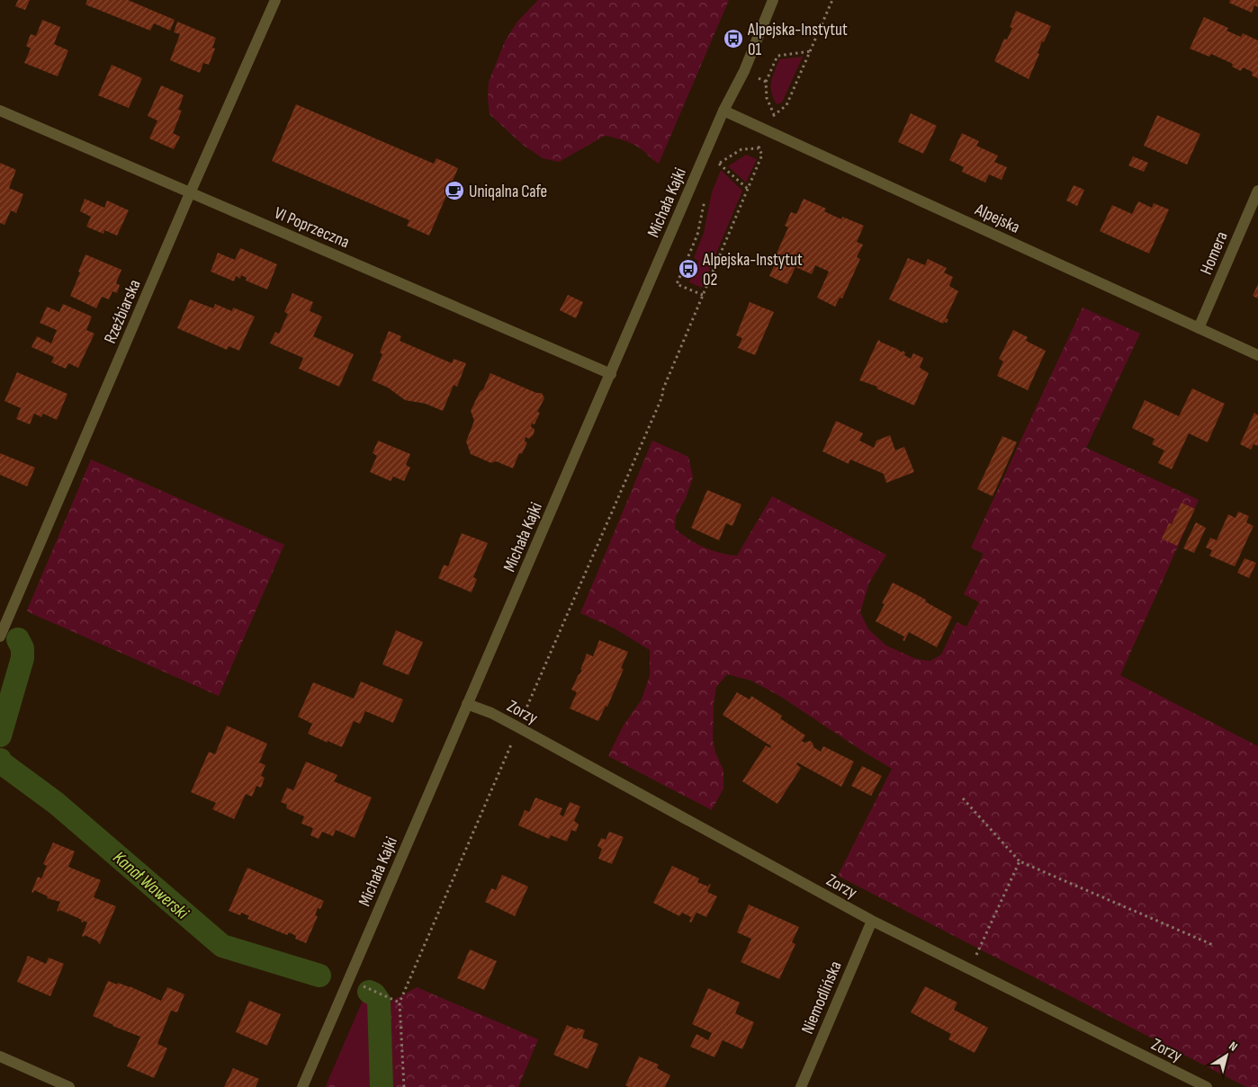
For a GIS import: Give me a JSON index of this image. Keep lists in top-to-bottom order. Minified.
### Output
{"streets":{"street":["Michała Kajki","Alpejska","VI Poprzeczna","Homera","Rzeźbiarska","Zorzy","Niemodlińska"]},"crossings":[["Michała Kajki","Alpejska"],["Michała Kajki","VI Poprzeczna"],["Michała Kajki","Zorzy"],["Alpejska","Homera"],["VI Poprzeczna","Rzeźbiarska"],["Zorzy","Niemodlińska"]],"water":["Kanał Wawerski"],"places":{"bus stop":["Alpejska-Instytut 01","Alpejska-Instytut 02"],"cafe":["Uniqalna Cafe"]},"north":"top right"}
